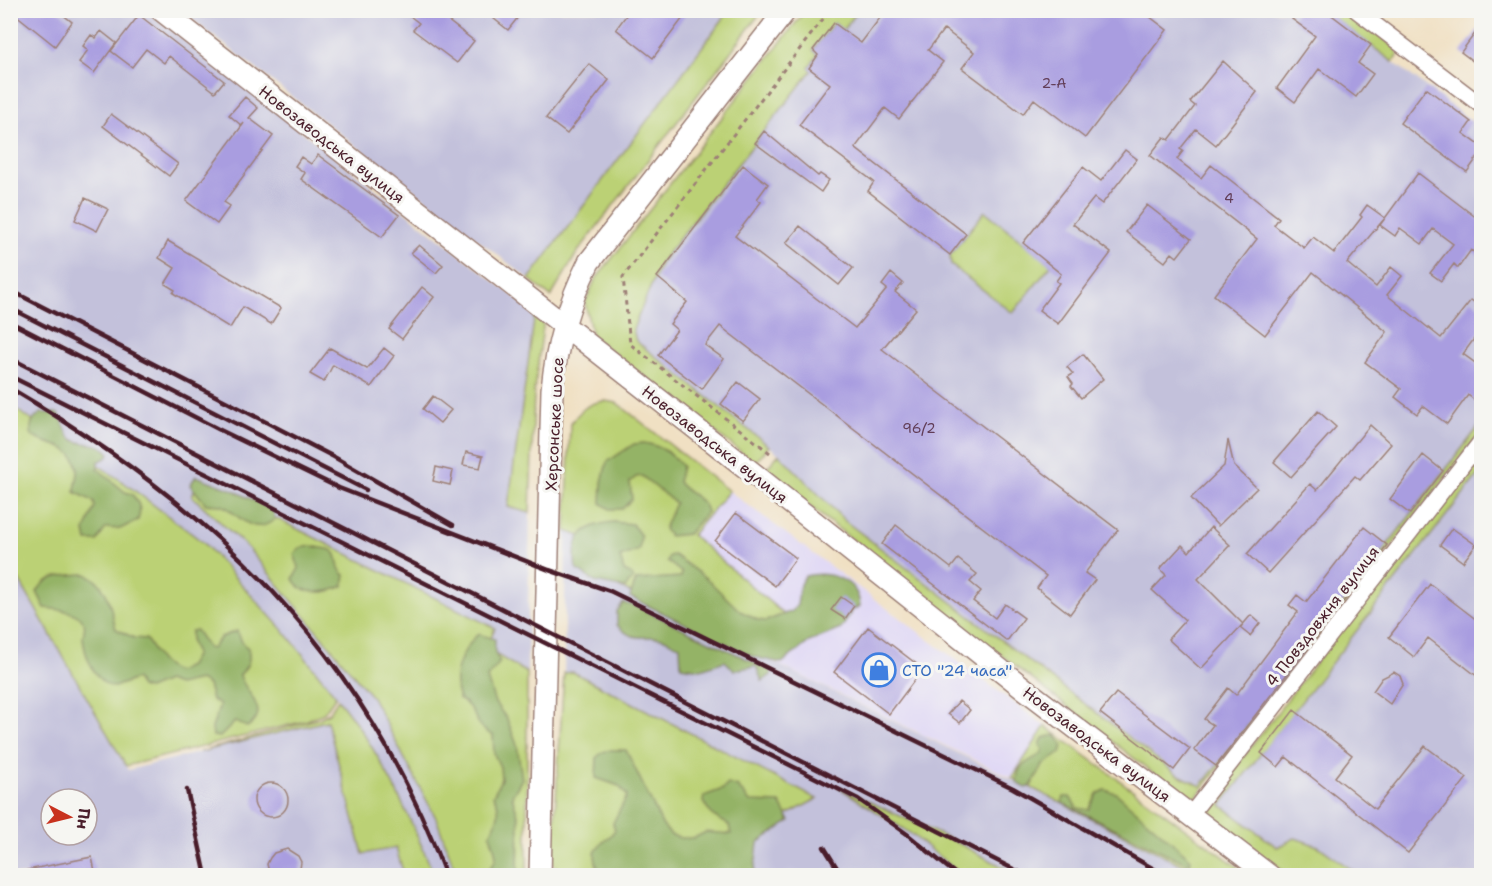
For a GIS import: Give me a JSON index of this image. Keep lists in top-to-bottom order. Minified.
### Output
{"streets":{"street":["Новозаводська вулиця","Херсонське шосе","4 Повздовжня вулиця"]},"crossings":[["Новозаводська вулиця","Херсонське шосе"],["Новозаводська вулиця","4 Повздовжня вулиця"]],"places":{"shop":["СТО \"24 часа\""]},"house_numbers":["2-А","4","96/2"],"north":"right"}
